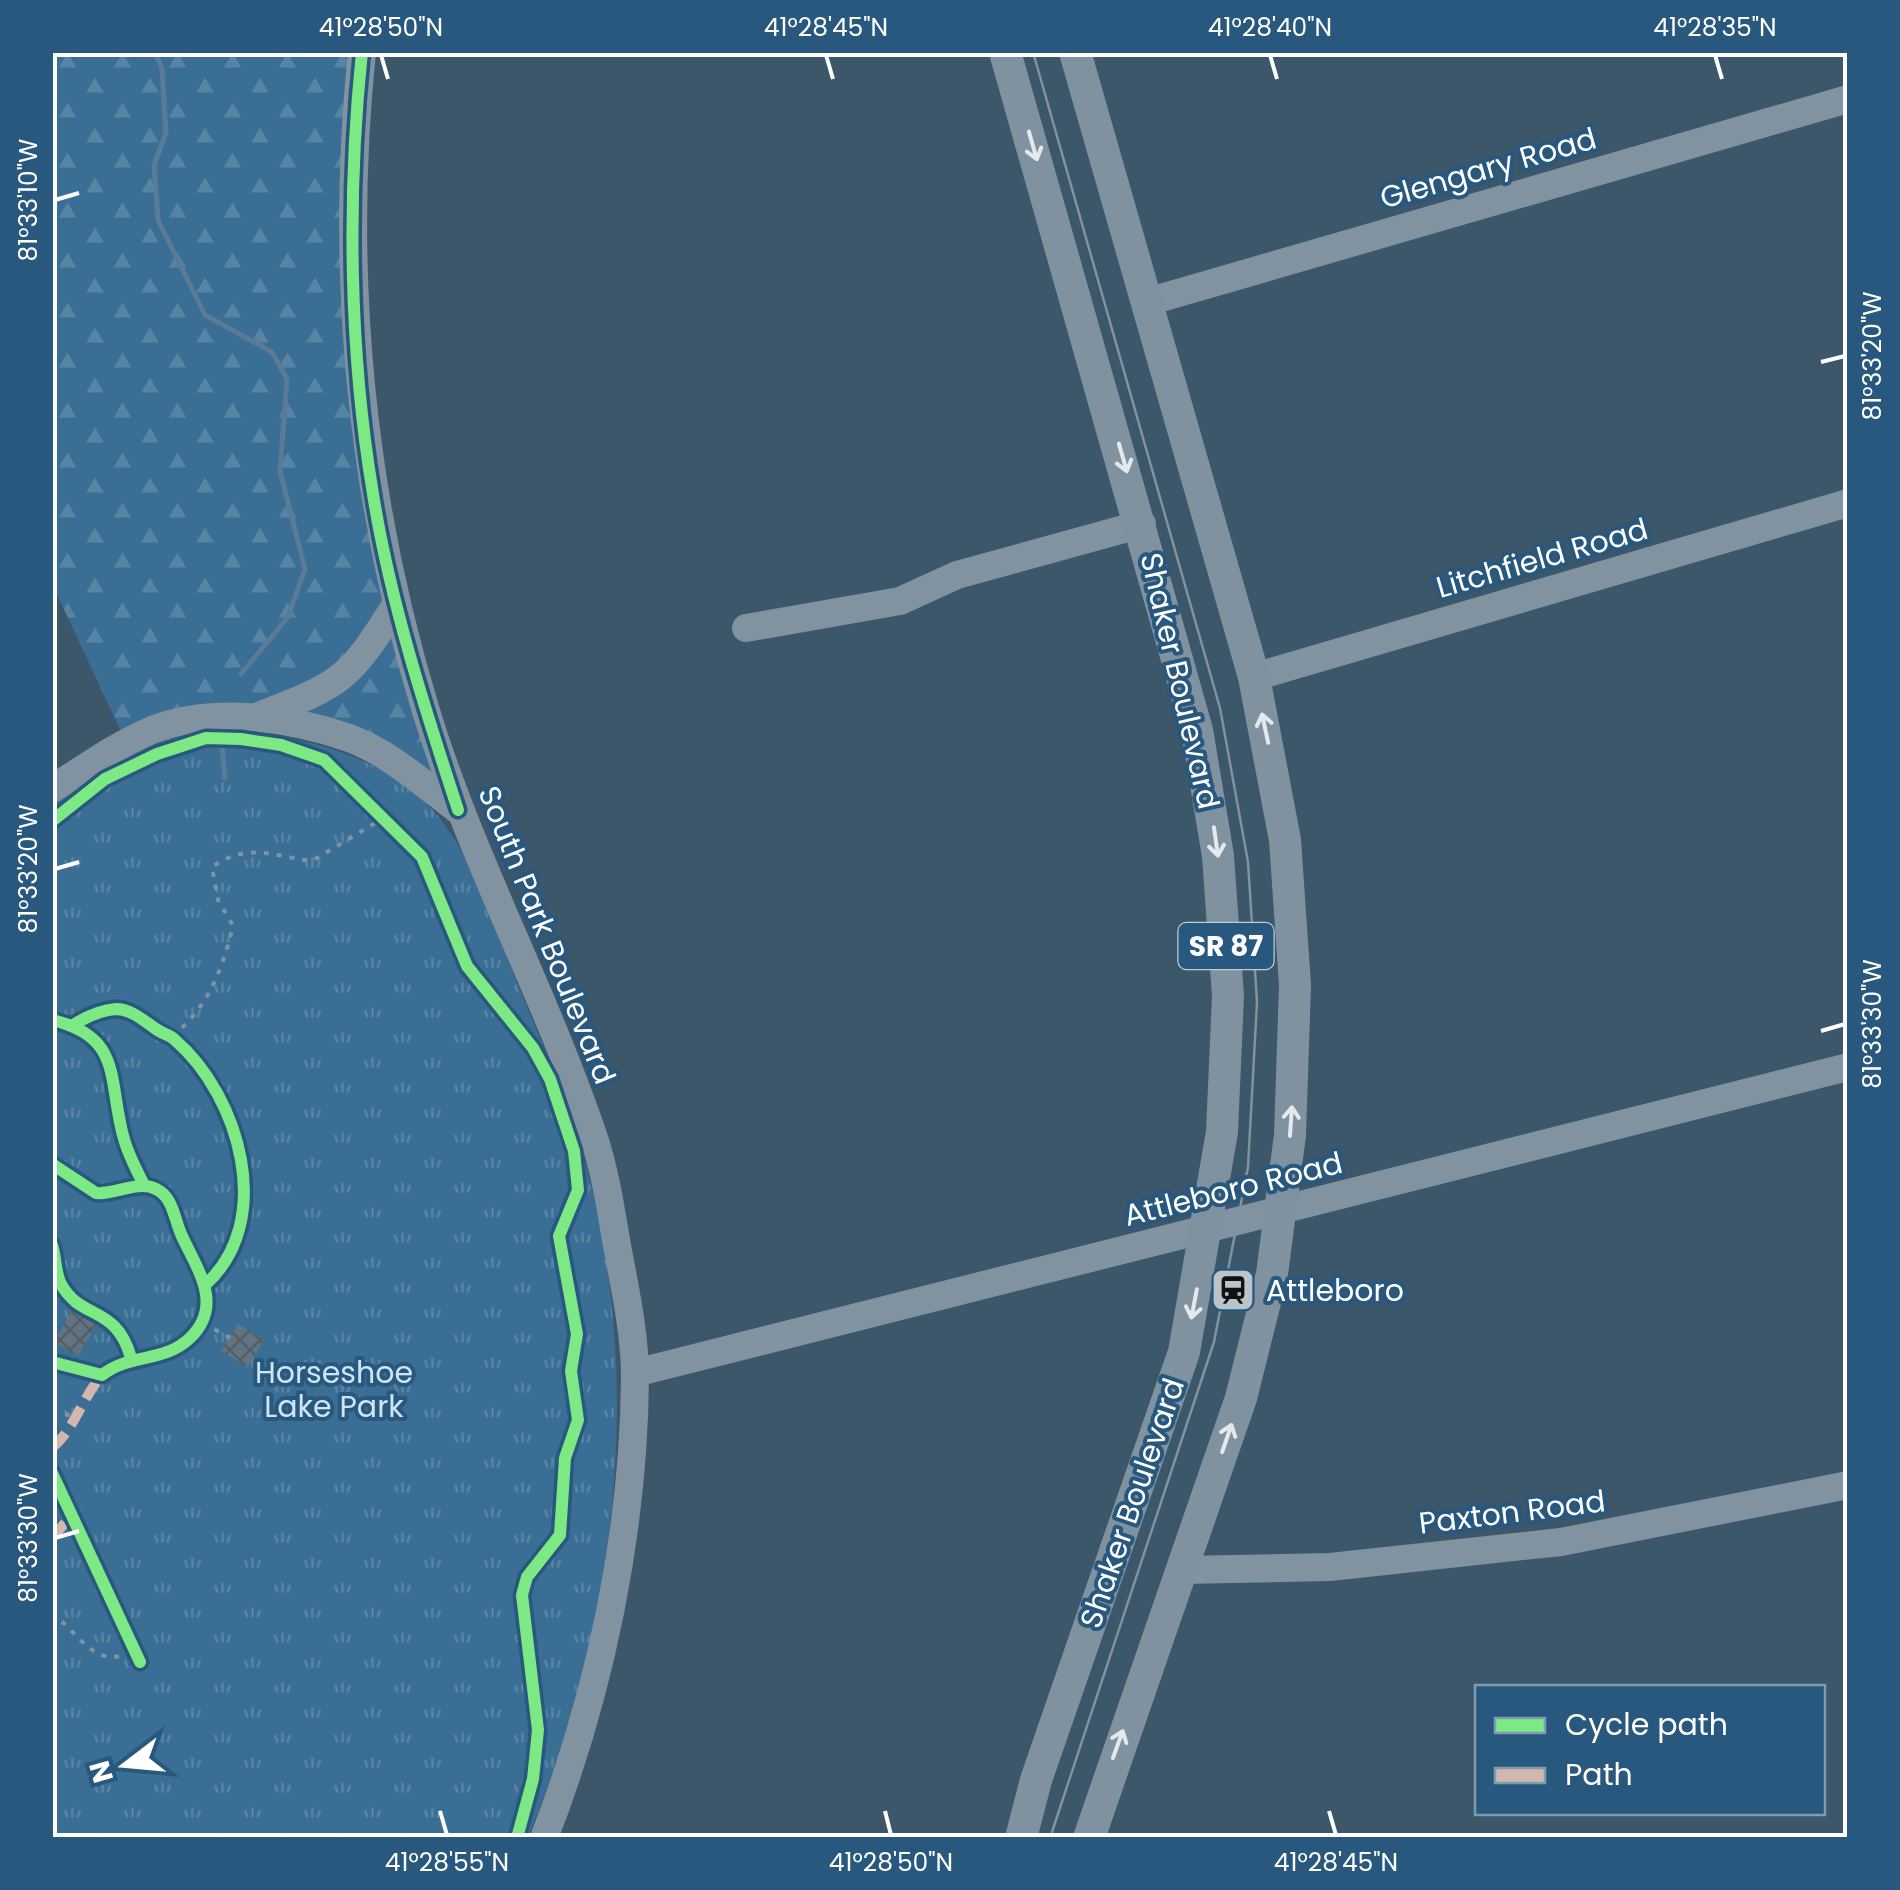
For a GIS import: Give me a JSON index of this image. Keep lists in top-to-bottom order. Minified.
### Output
{"streets":{"main road":["Shaker Boulevard","SR 87"],"street":["Glengary Road","Litchfield Road","South Park Boulevard","Attleboro Road","Paxton Road"]},"crossings":[["Glengary Road","SR 87"],["Litchfield Road","SR 87"],["Shaker Boulevard","Attleboro Road"],["South Park Boulevard","Attleboro Road"],["SR 87","Attleboro Road"],["SR 87","Paxton Road"]],"parks":["Horseshoe Lake Park"],"places":{"station":["Attleboro"]},"legend":["Cycle path","Path"],"north":"left","coordinates":["41°28'50\"N","41°28'45\"N","41°28'40\"N","41°28'35\"N","81°33'10\"W","81°33'20\"W","81°33'30\"W","41°28'55\"N"]}
